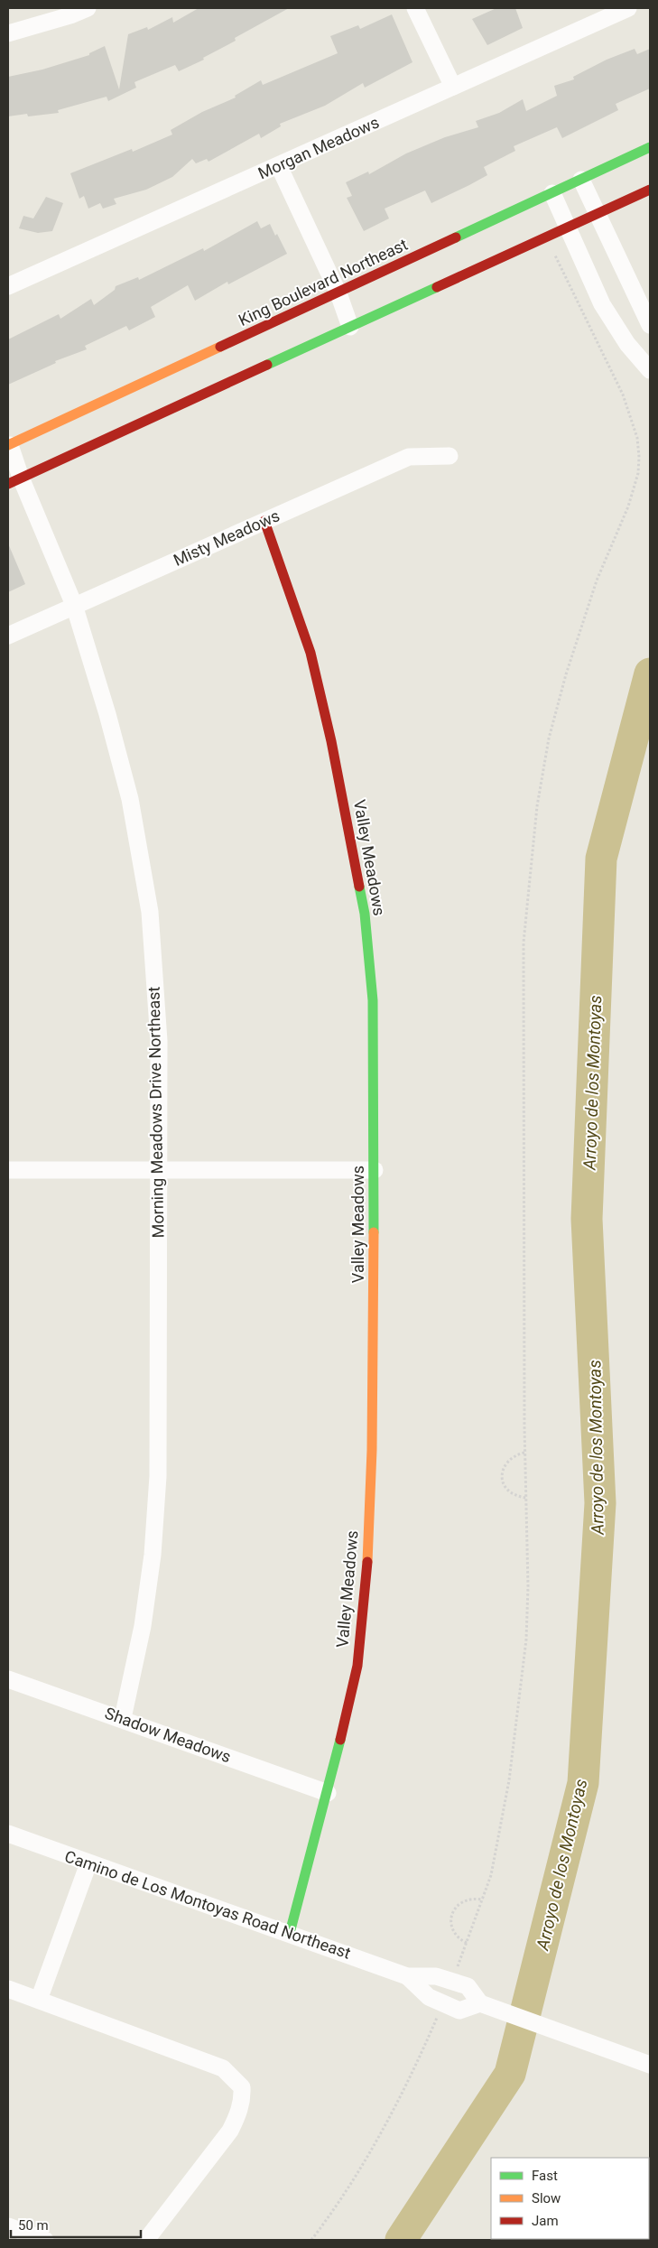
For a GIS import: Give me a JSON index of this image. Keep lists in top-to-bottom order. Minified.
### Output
{"streets":{"street":["Morgan Meadows","King Boulevard Northeast","Misty Meadows","Valley Meadows","Morning Meadows Drive Northeast","Shadow Meadows","Camino de Los Montoyas Road Northeast"]},"crossings":[["King Boulevard Northeast","Morning Meadows Drive Northeast"],["Misty Meadows","Valley Meadows"],["Misty Meadows","Morning Meadows Drive Northeast"],["Valley Meadows","Shadow Meadows"],["Valley Meadows","Camino de Los Montoyas Road Northeast"],["Morning Meadows Drive Northeast","Shadow Meadows"]],"water":["Arroyo de los Montoyas"],"legend":["Fast","Slow","Jam"],"scale_bar":"50 m"}
